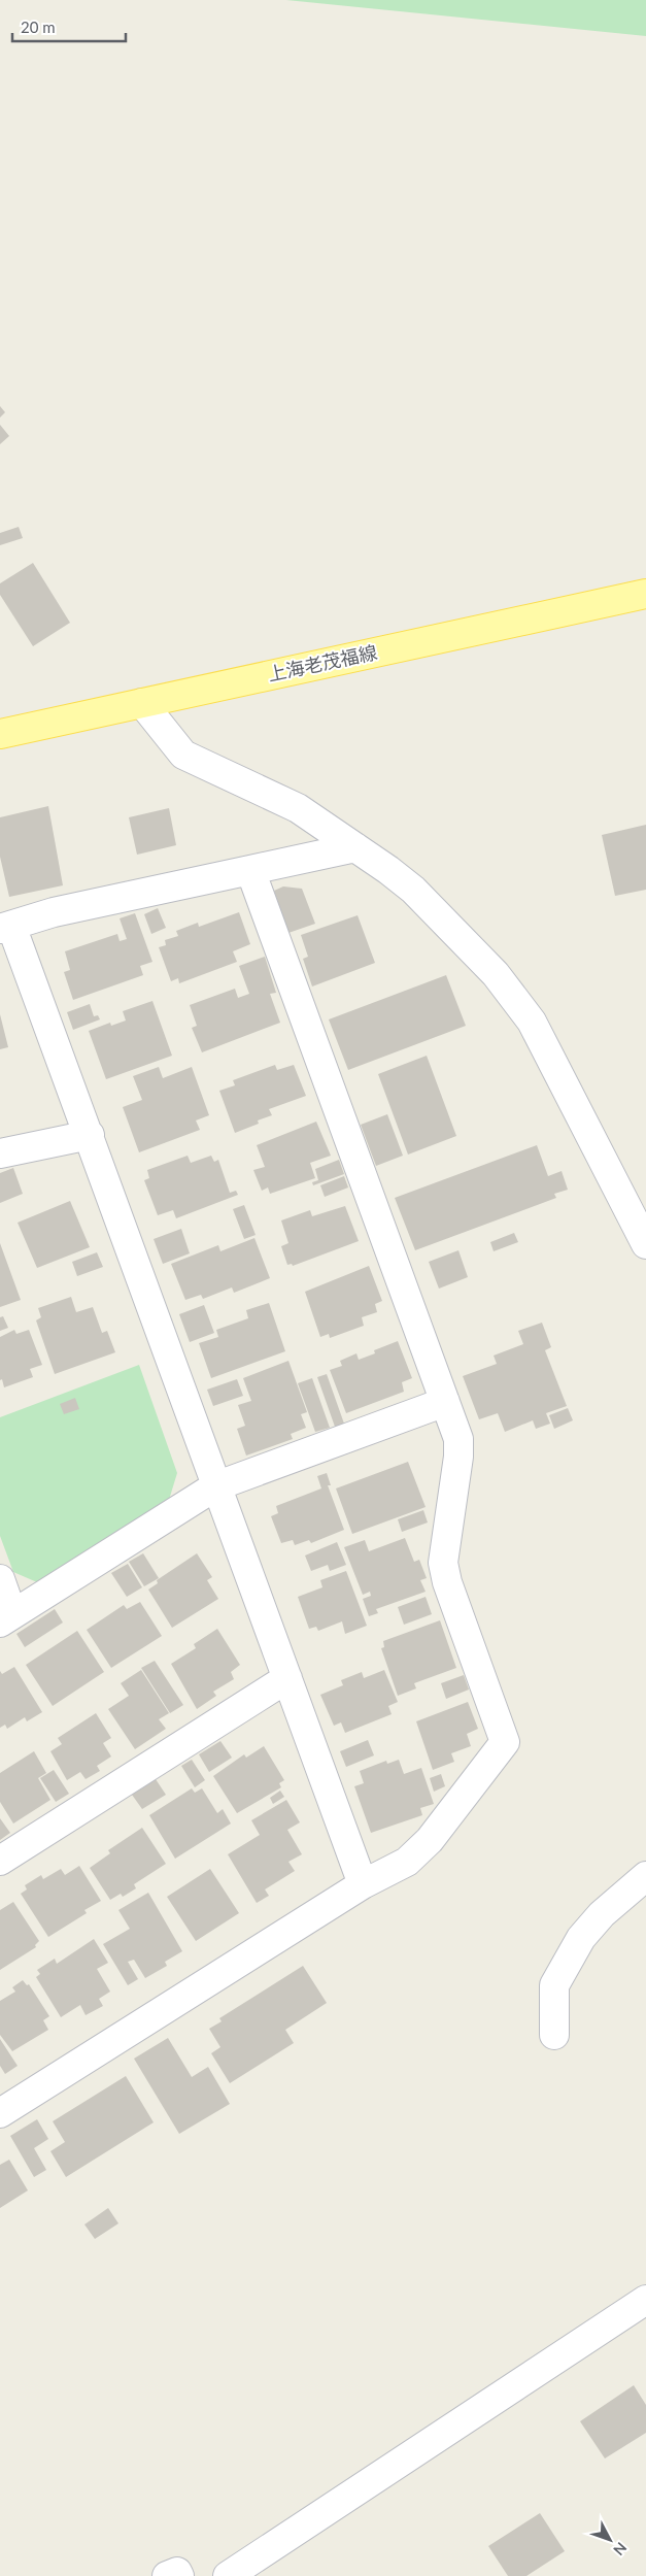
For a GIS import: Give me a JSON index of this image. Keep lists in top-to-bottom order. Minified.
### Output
{"streets":{"main road":["上海老茂福線"]},"scale_bar":"20 m","north":"bottom right"}
